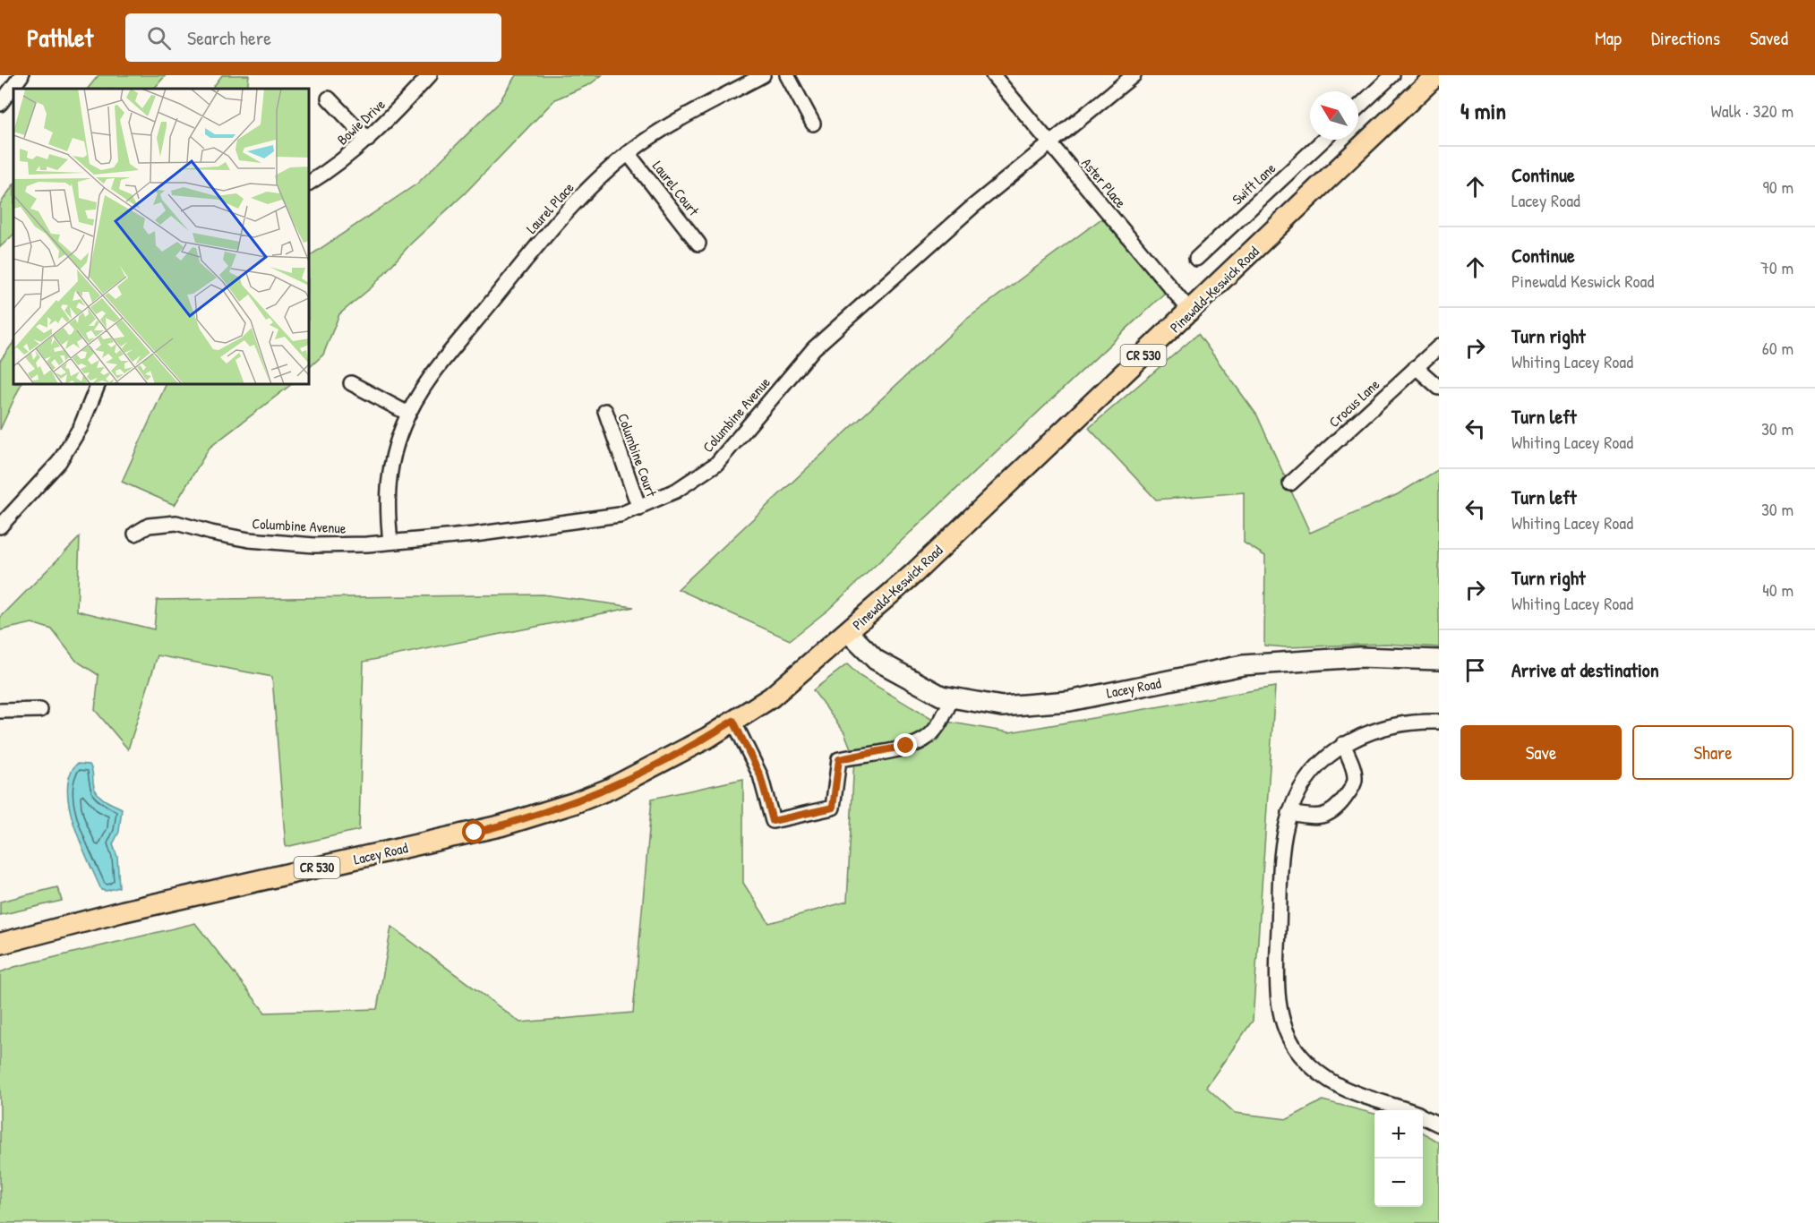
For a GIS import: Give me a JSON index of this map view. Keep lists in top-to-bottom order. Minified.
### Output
{"streets":{"main road":["Pinewald-Keswick Road","CR 530","Lacey Road"],"street":["Bowie Drive","Aster Place","Swift Lane","Laurel Court","Laurel Place","Crocus Lane","Columbine Avenue","Columbine Court"]},"crossings":[["Aster Place","Pinewald-Keswick Road"],["Aster Place","Columbine Avenue"],["Laurel Court","Laurel Place"],["Laurel Place","Columbine Avenue"],["Pinewald-Keswick Road","CR 530"],["Pinewald-Keswick Road","Lacey Road"],["CR 530","Lacey Road"],["Columbine Avenue","Columbine Court"]],"north":"top left","page":{"header":"Pathlet","search":"Search here","nav":["Map","Directions","Saved"],"heading":["4 min","Walk · 320 m"],"list":[["Continue","Lacey Road","90 m"],["Continue","Pinewald Keswick Road","70 m"],["Turn right","Whiting Lacey Road","60 m"],["Turn left","Whiting Lacey Road","30 m"],["Turn left","Whiting Lacey Road","30 m"],["Turn right","Whiting Lacey Road","40 m"],"Arrive at destination"],"buttons":["Save","Share"],"map_buttons":["+","−"]}}
